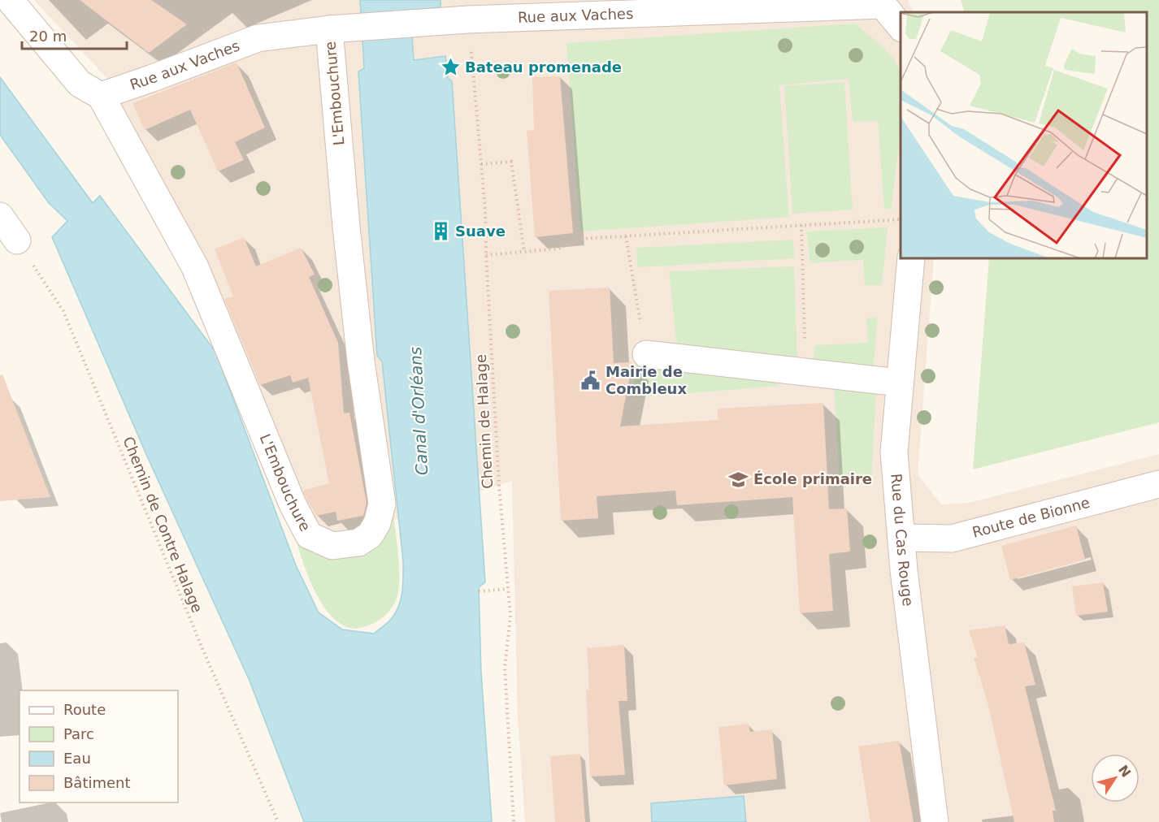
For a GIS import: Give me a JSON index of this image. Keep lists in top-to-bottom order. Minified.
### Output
{"streets":{"street":["Rue aux Vaches","L'Embouchure","Route de Bionne","Rue du Cas Rouge"],"path":["Chemin de Halage","Chemin de Contre Halage"]},"crossings":[["Rue aux Vaches","L'Embouchure"],["Rue aux Vaches","Chemin de Halage"],["Route de Bionne","Rue du Cas Rouge"]],"water":["Canal d'Orléans"],"places":{"place":["Bateau promenade"],"building":["Suave"],"public building":["Mairie de Combleux"],"school or university":["École primaire"]},"legend":["Route","Parc","Eau","Bâtiment"],"scale_bar":"20 m","north":"top right"}
